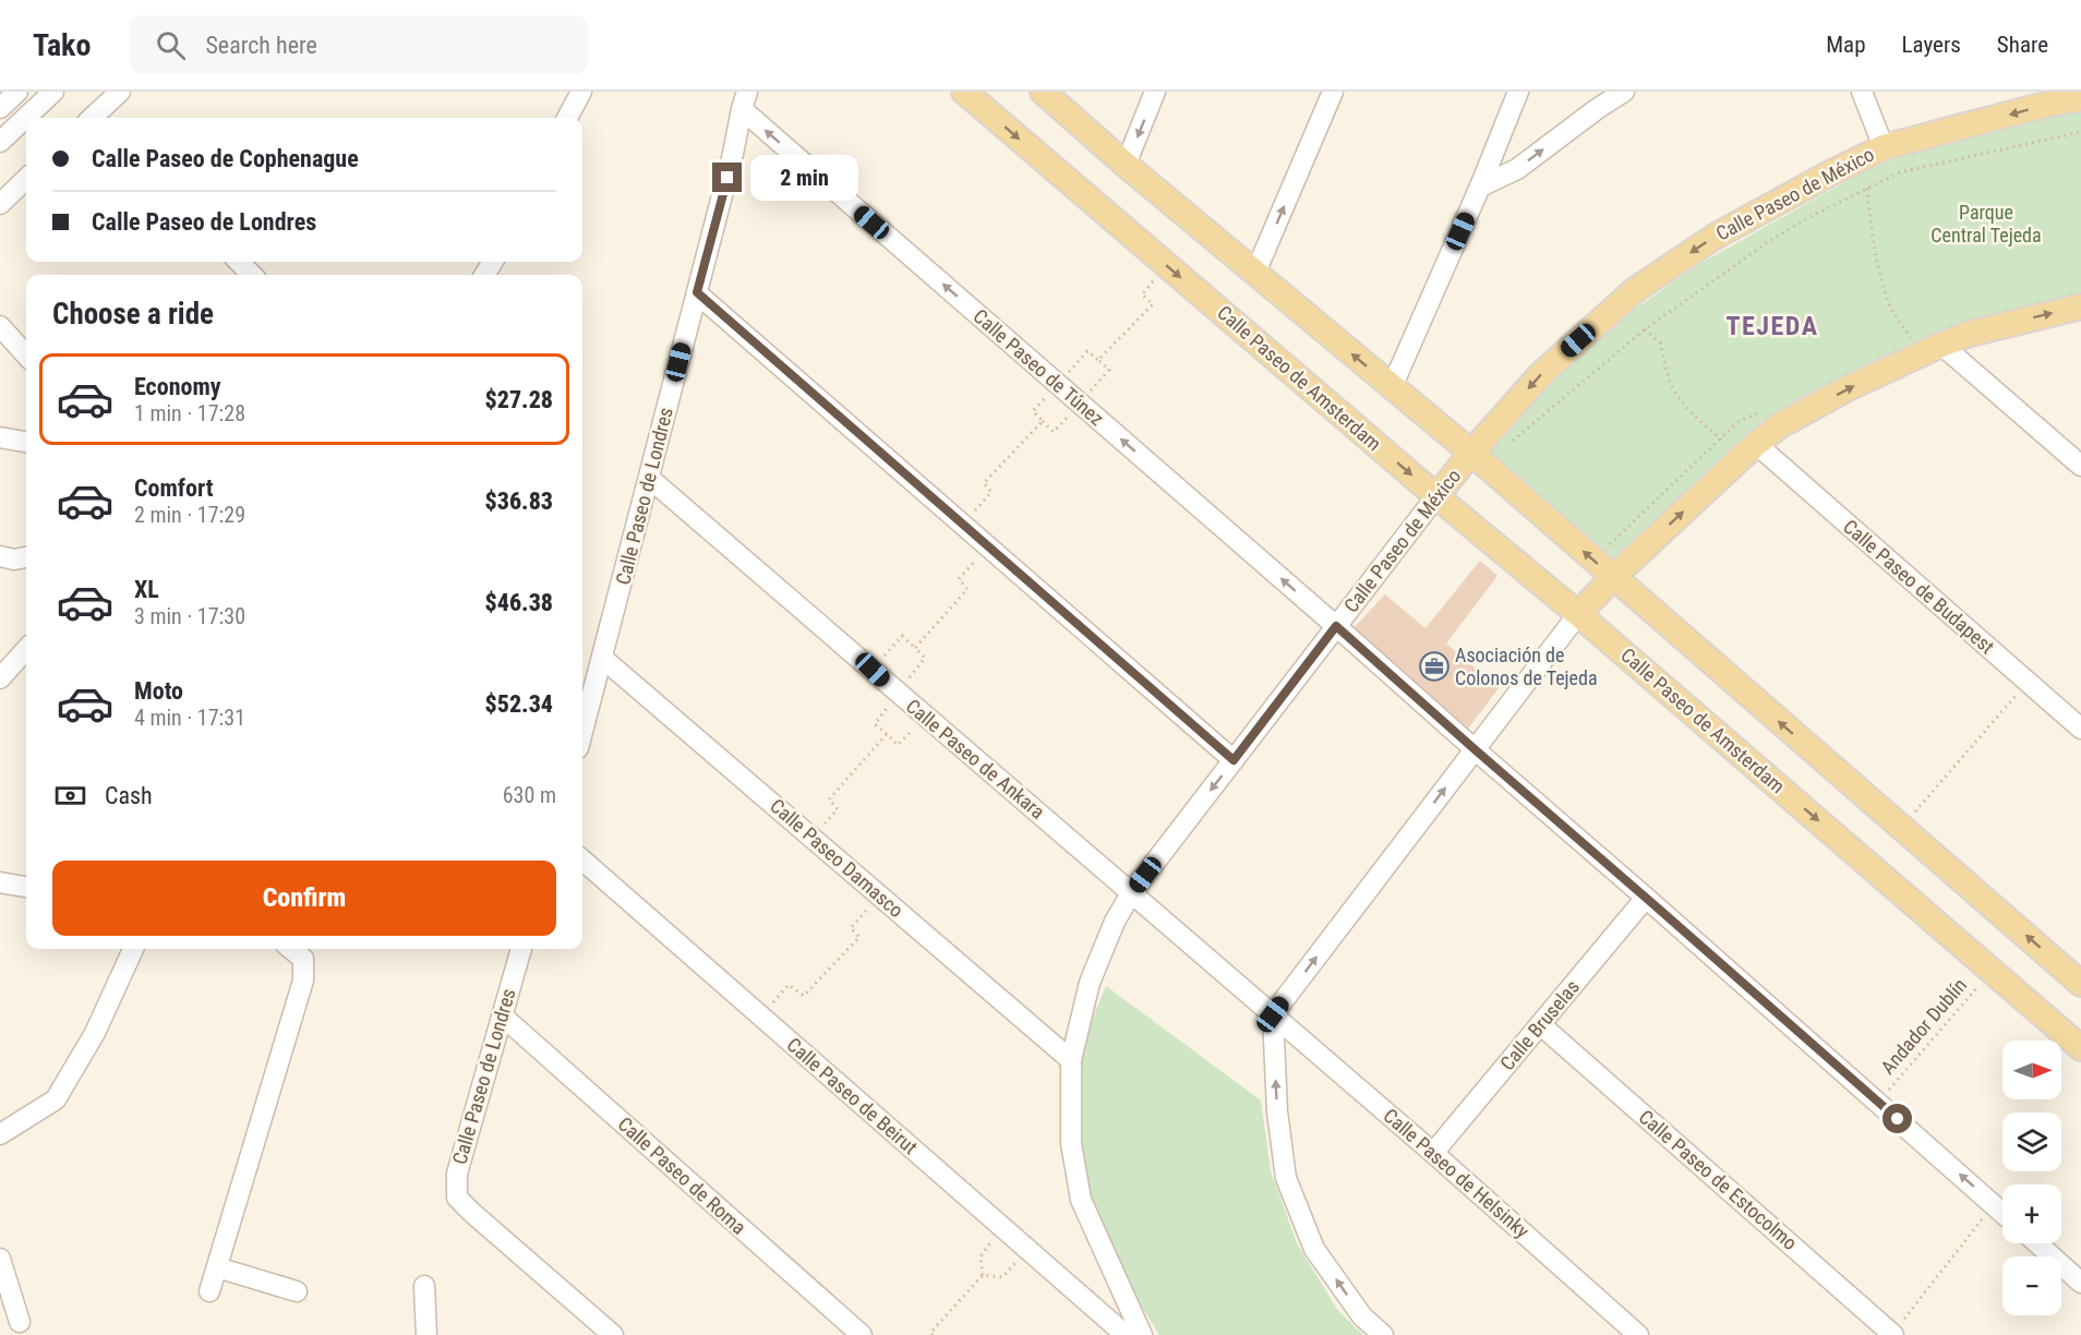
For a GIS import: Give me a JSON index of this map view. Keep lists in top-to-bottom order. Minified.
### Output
{"streets":{"main road":["Calle Paseo de México","Calle Paseo de Amsterdam"],"street":["Calle Paseo de Túnez","Calle Paseo de Londres","Calle Paseo de Budapest","Calle Paseo de Ankara","Calle Paseo Damasco","Calle Bruselas","Calle Paseo de Beirut","Calle Paseo de Helsinky","Calle Paseo de Roma","Calle Paseo de Estocolmo"],"path":["Andador Dublín"]},"crossings":[["Calle Paseo de México","Calle Paseo de Túnez"],["Calle Paseo de México","Calle Paseo de Amsterdam"],["Calle Paseo de México","Calle Paseo de Ankara"],["Calle Paseo de México","Calle Paseo Damasco"],["Calle Paseo de Túnez","Calle Paseo de Londres"],["Calle Paseo de Túnez","Calle Bruselas"],["Calle Paseo de Túnez","Andador Dublín"],["Calle Paseo de Amsterdam","Andador Dublín"],["Calle Paseo de Londres","Calle Paseo de Ankara"],["Calle Paseo de Londres","Calle Paseo Damasco"],["Calle Paseo de Londres","Calle Paseo de Roma"],["Calle Paseo de Ankara","Calle Paseo de Helsinky"],["Calle Bruselas","Calle Paseo de Helsinky"],["Calle Bruselas","Calle Paseo de Estocolmo"]],"districts":["TEJEDA"],"parks":["Parque Central Tejeda"],"places":{"office":["Asociación de Colonos de Tejeda"]},"north":"right","page":{"header":"Tako","search":"Search here","nav":["Map","Layers","Share"],"banner":["Calle Paseo de Cophenague","Calle Paseo de Londres"],"bubble":"2 min","heading":"Choose a ride","list":[{"name":"Economy","note":"1 min · 17:28","value":"$27.28"},{"name":"Comfort","note":"2 min · 17:29","value":"$36.83"},{"name":"XL","note":"3 min · 17:30","value":"$46.38"},{"name":"Moto","note":"4 min · 17:31","value":"$52.34"}],"pay":["Cash","630 m"],"buttons":"Confirm","map_buttons":["+","−"]}}
